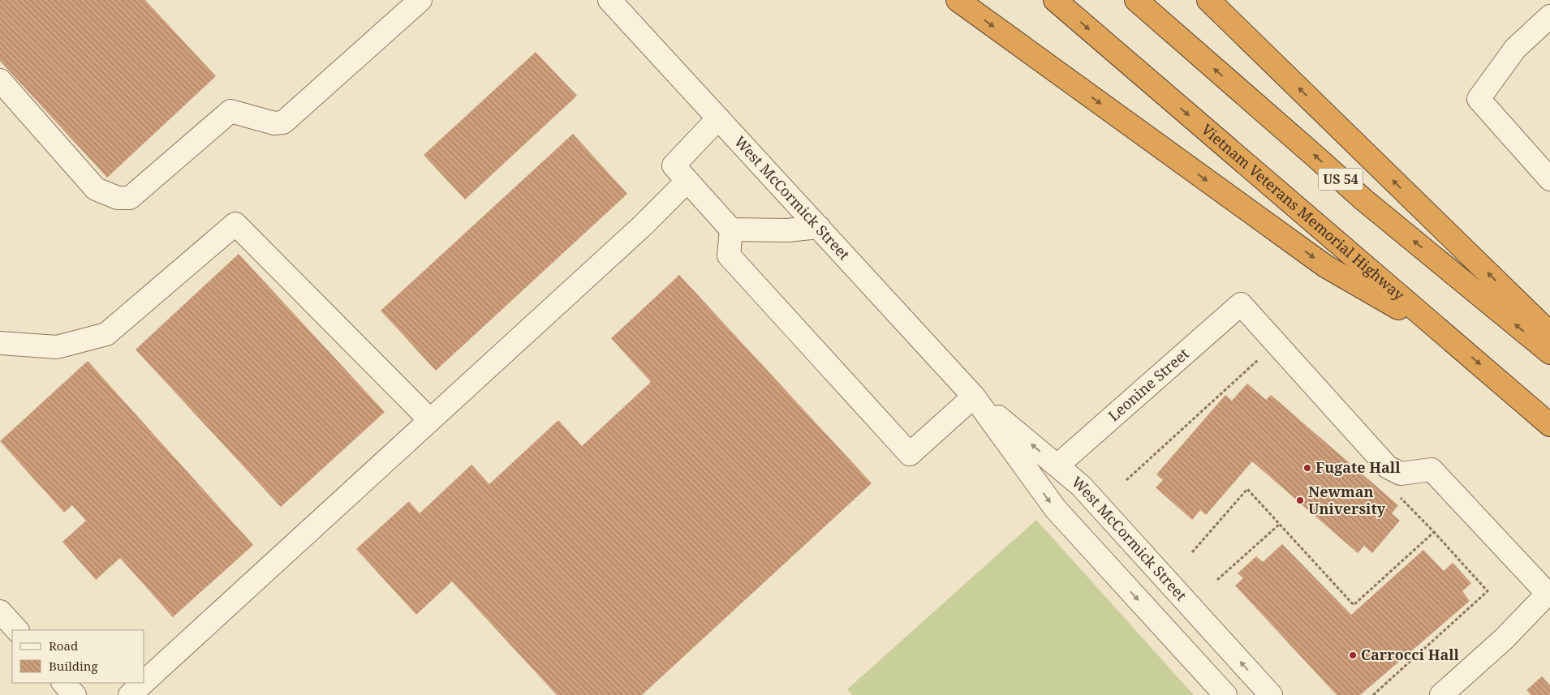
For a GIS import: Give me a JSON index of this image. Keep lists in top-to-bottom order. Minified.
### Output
{"streets":{"highway":["US 54","Vietnam Veterans Memorial Highway"],"street":["West McCormick Street","Leonine Street"]},"crossings":[["West McCormick Street","Leonine Street"]],"places":["Fugate Hall","Newman University","Carrocci Hall"],"legend":["Road","Building"]}
